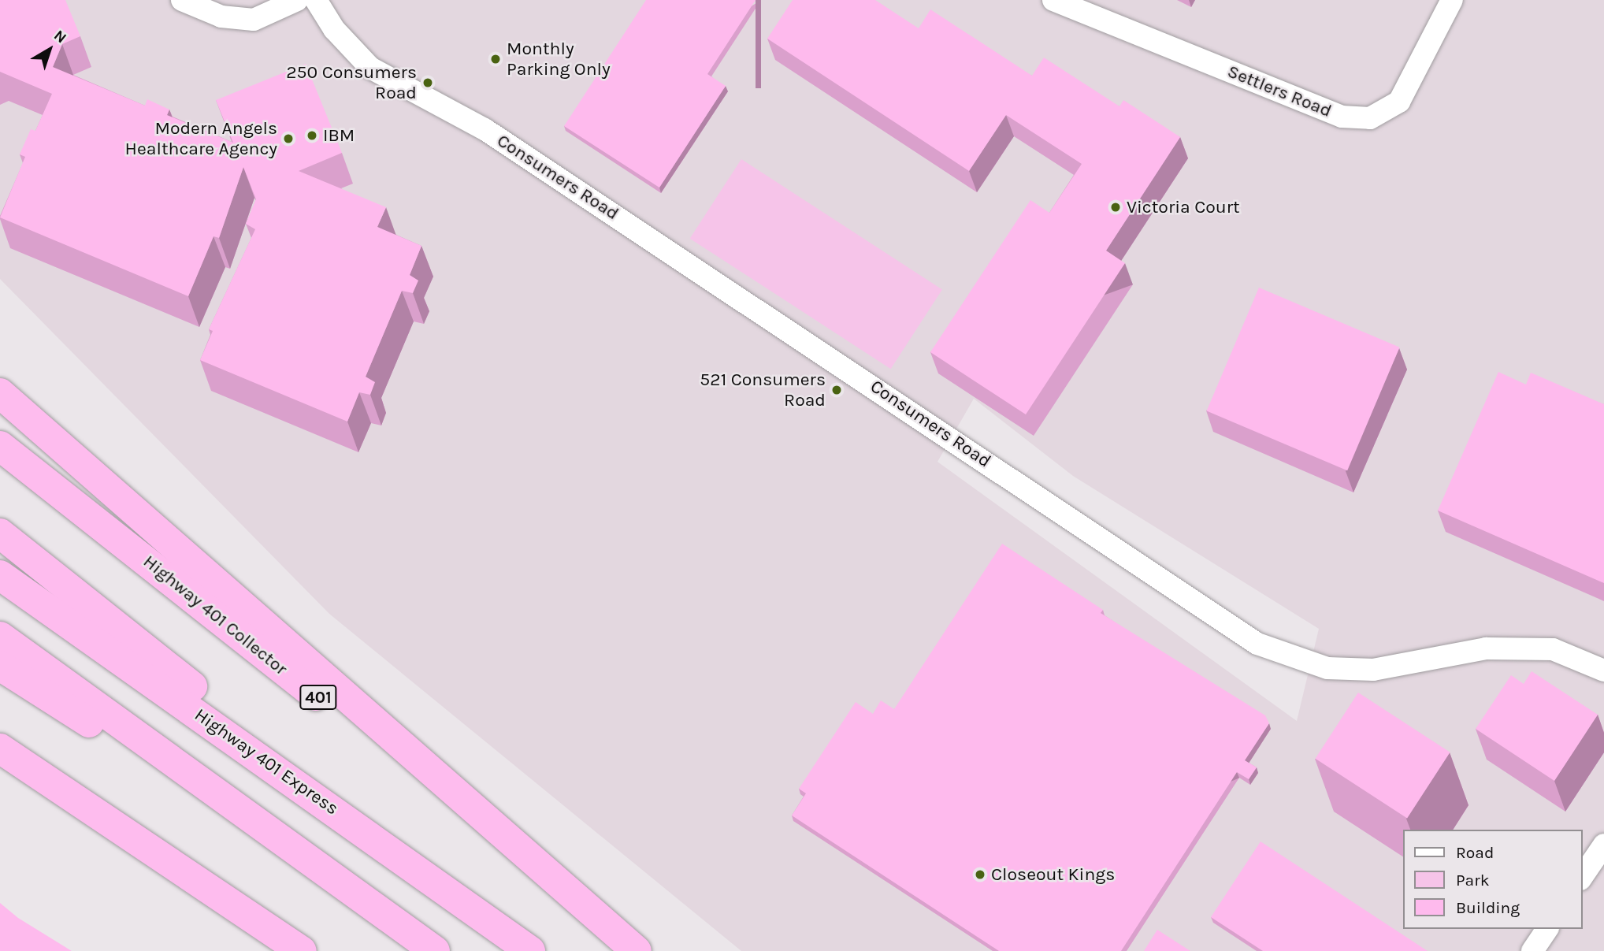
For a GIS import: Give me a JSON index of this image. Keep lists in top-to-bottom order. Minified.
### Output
{"streets":{"highway":["Highway 401 Collector","401","Highway 401 Express"],"street":["Settlers Road","Consumers Road"]},"places":["Monthly Parking Only","250 Consumers Road","IBM","Modern Angels Healthcare Agency","Victoria Court","521 Consumers Road","Closeout Kings"],"legend":["Road","Park","Building"],"north":"top right"}
